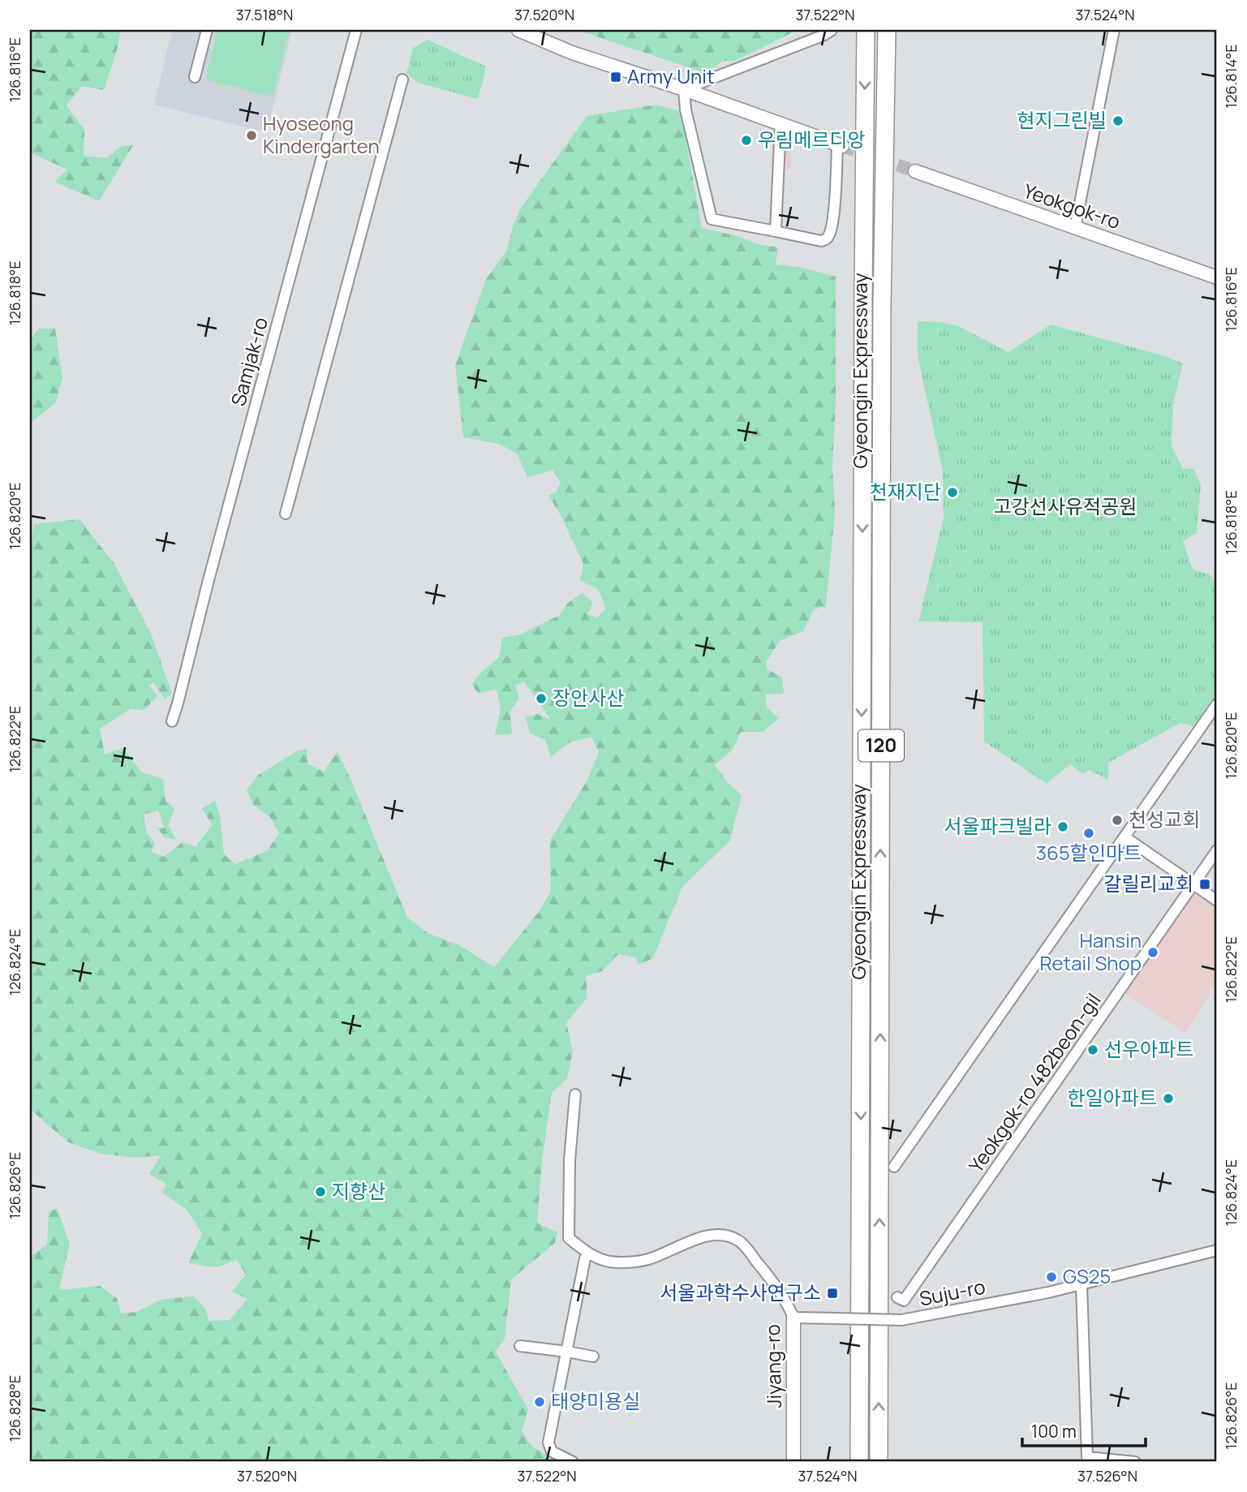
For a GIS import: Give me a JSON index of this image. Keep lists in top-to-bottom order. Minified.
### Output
{"streets":{"highway":["Gyeongin Expressway","120"],"street":["Yeokgok-ro","Samjak-ro","Yeokgok-ro 482beon-gil","Suju-ro","Jiyang-ro"]},"crossings":[["Suju-ro","Jiyang-ro"]],"parks":["고강선사유적공원"],"places":{"transit":["Army Unit","갈릴리교회","서울과학수사연구소"],"other":["현지그린빌","Hyoseong Kindergarten","우림메르디앙","천재지단","장안사산","천성교회","서울파크빌라","365할인마트","Hansin Retail Shop","선우아파트","한일아파트","지향산","GS25","태양미용실"]},"scale_bar":"100 m","coordinates":["37.518°N","37.520°N","37.522°N","37.524°N","126.816°E","126.814°E","126.818°E","126.820°E","126.822°E","126.824°E","126.826°E","126.828°E","37.526°N"]}
